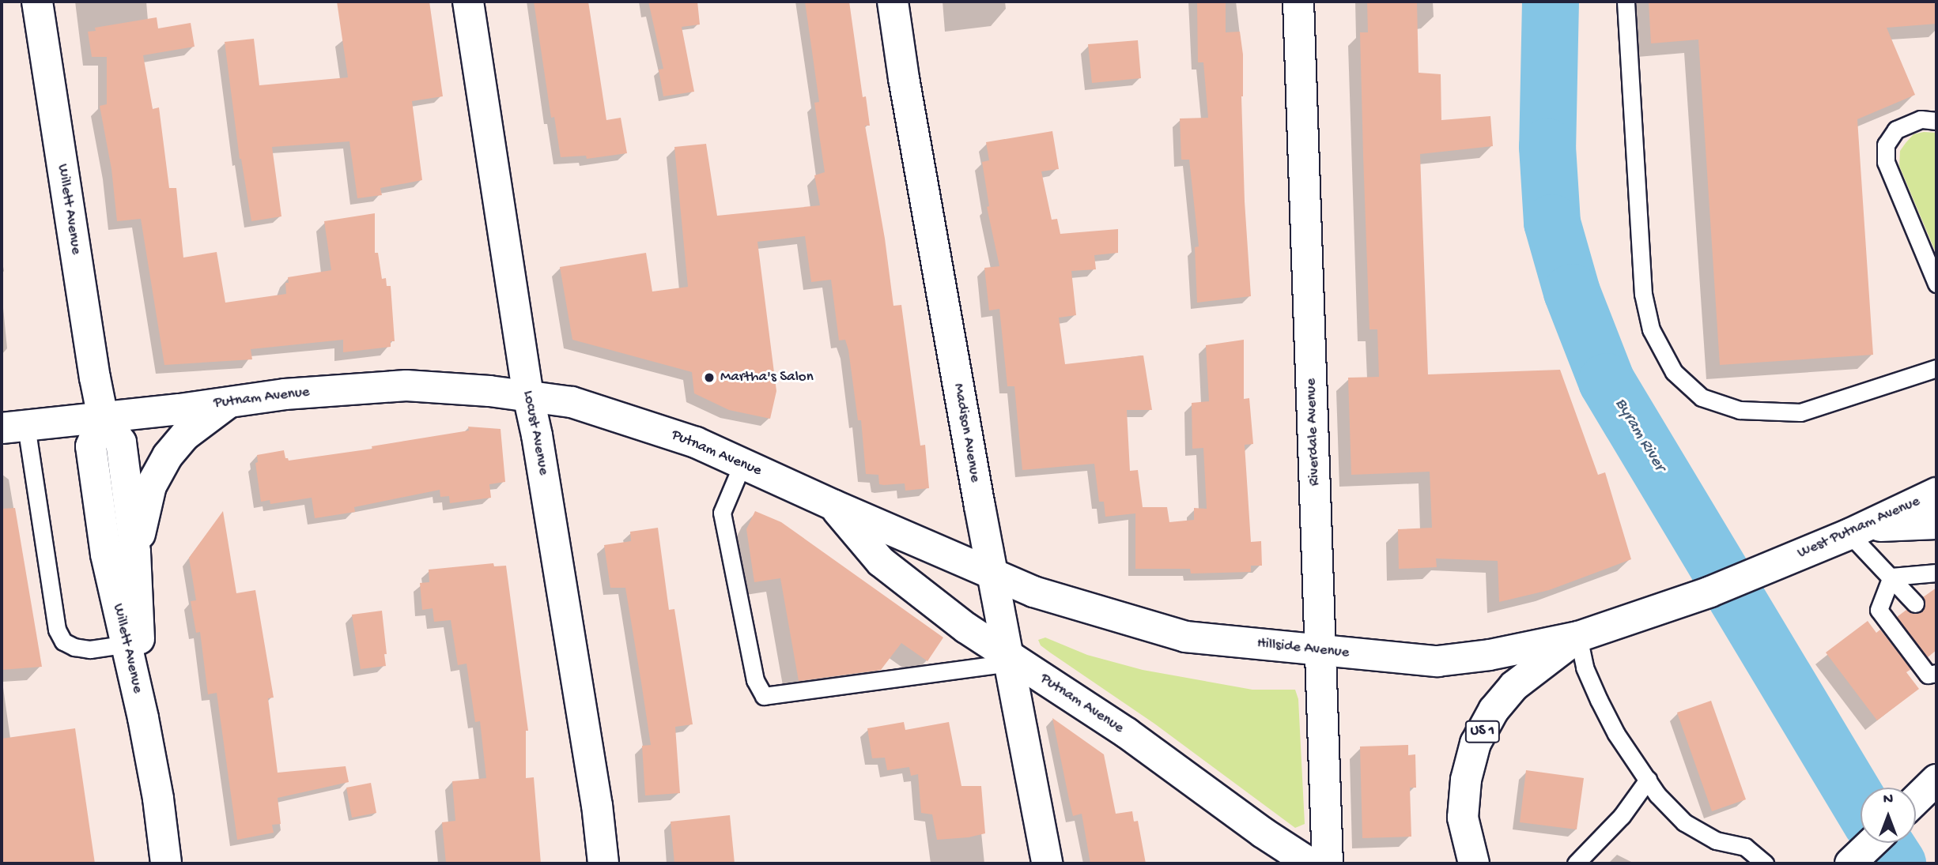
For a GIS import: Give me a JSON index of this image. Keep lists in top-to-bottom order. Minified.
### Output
{"streets":{"street":["Willett Avenue","Putnam Avenue","Riverdale Avenue","Locust Avenue","Madison Avenue","West Putnam Avenue","Hillside Avenue","US 1"]},"crossings":[["Willett Avenue","Putnam Avenue"],["Putnam Avenue","Locust Avenue"],["Putnam Avenue","Madison Avenue"],["Putnam Avenue","Hillside Avenue"],["Riverdale Avenue","Hillside Avenue"],["Madison Avenue","Hillside Avenue"],["West Putnam Avenue","Hillside Avenue"],["Hillside Avenue","US 1"]],"water":["Byram River"],"places":["Martha's Salon"],"north":"top"}
